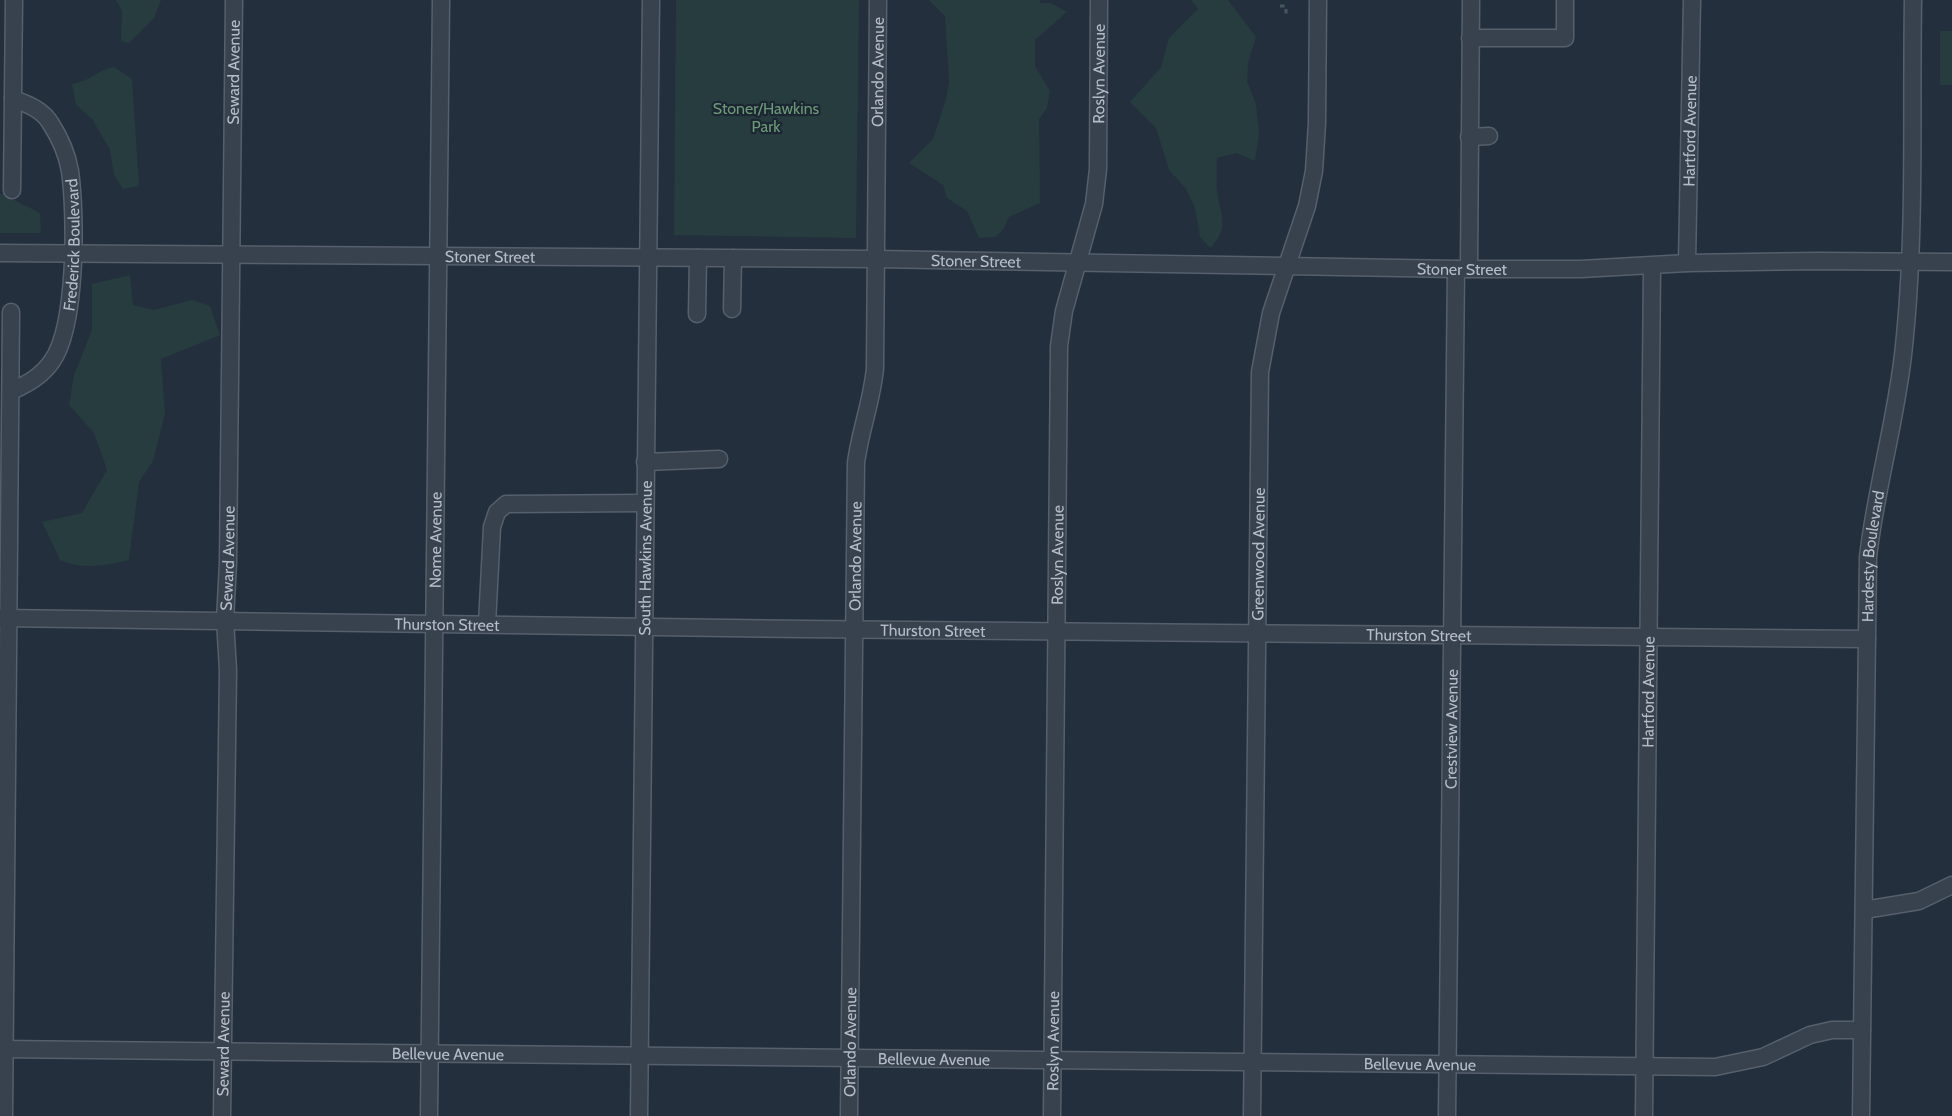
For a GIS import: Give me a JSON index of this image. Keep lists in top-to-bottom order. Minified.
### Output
{"streets":{"street":["Seward Avenue","Orlando Avenue","Roslyn Avenue","Hartford Avenue","Frederick Boulevard","Stoner Street","Nome Avenue","Greenwood Avenue","Hardesty Boulevard","South Hawkins Avenue","Thurston Street","Crestview Avenue","Bellevue Avenue"]},"crossings":[["Seward Avenue","Stoner Street"],["Seward Avenue","Thurston Street"],["Seward Avenue","Bellevue Avenue"],["Orlando Avenue","Stoner Street"],["Orlando Avenue","Thurston Street"],["Orlando Avenue","Bellevue Avenue"],["Roslyn Avenue","Stoner Street"],["Roslyn Avenue","Thurston Street"],["Roslyn Avenue","Bellevue Avenue"],["Hartford Avenue","Stoner Street"],["Hartford Avenue","Thurston Street"],["Hartford Avenue","Bellevue Avenue"],["Frederick Boulevard","Stoner Street"],["Stoner Street","Nome Avenue"],["Stoner Street","Greenwood Avenue"],["Stoner Street","Hardesty Boulevard"],["Stoner Street","South Hawkins Avenue"],["Stoner Street","Crestview Avenue"],["Nome Avenue","Thurston Street"],["Nome Avenue","Bellevue Avenue"],["Greenwood Avenue","Thurston Street"],["Greenwood Avenue","Bellevue Avenue"],["Hardesty Boulevard","Thurston Street"],["Hardesty Boulevard","Bellevue Avenue"],["South Hawkins Avenue","Thurston Street"],["South Hawkins Avenue","Bellevue Avenue"],["Thurston Street","Crestview Avenue"],["Crestview Avenue","Bellevue Avenue"]],"parks":["Stoner/Hawkins Park"]}
